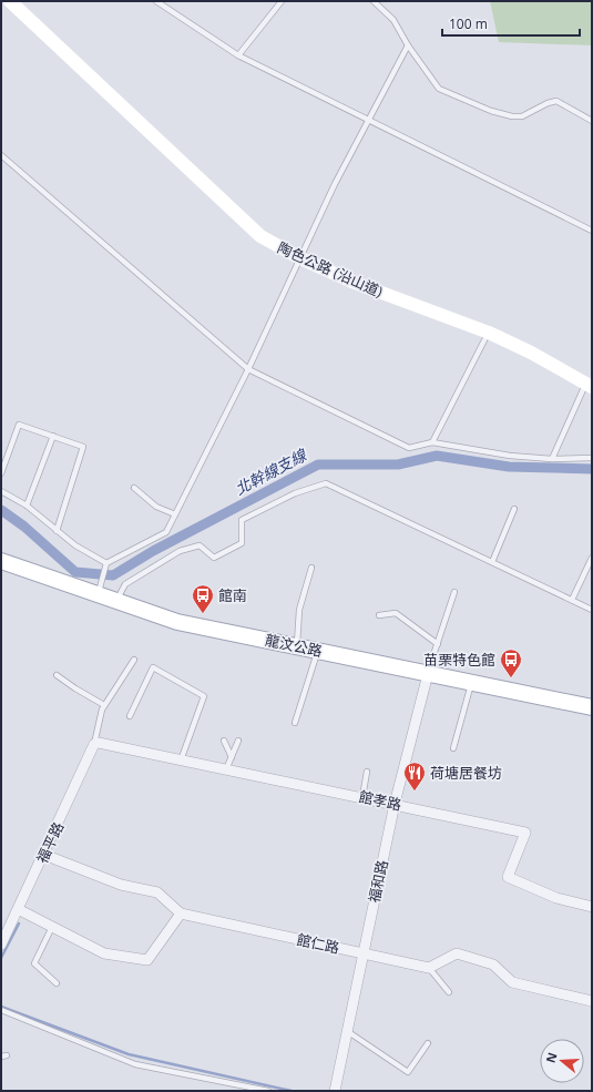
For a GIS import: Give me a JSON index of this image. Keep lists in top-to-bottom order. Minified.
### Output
{"streets":{"main road":["陶色公路 (沿山道)","龍汶公路"],"street":["館孝路","福平路","福和路","館仁路"]},"crossings":[["龍汶公路","福和路"],["館孝路","福平路"],["館孝路","福和路"],["福和路","館仁路"]],"water":["北幹線支線"],"places":{"bus stop":["館南","苗栗特色館"],"restaurant":["荷塘居餐坊"]},"scale_bar":"100 m","north":"left"}
